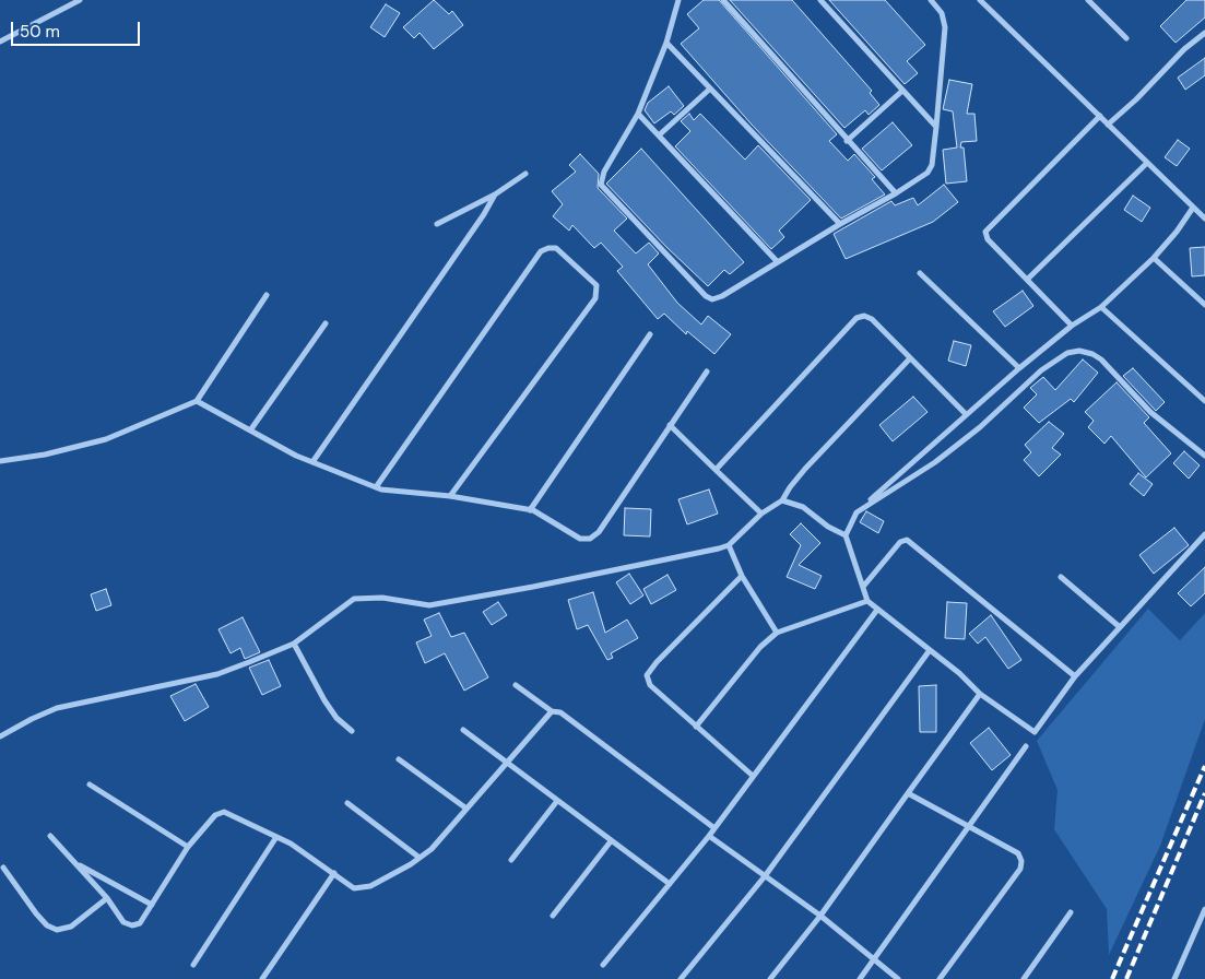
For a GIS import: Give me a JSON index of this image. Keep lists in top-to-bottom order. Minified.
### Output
{"scale_bar":"50 m"}
